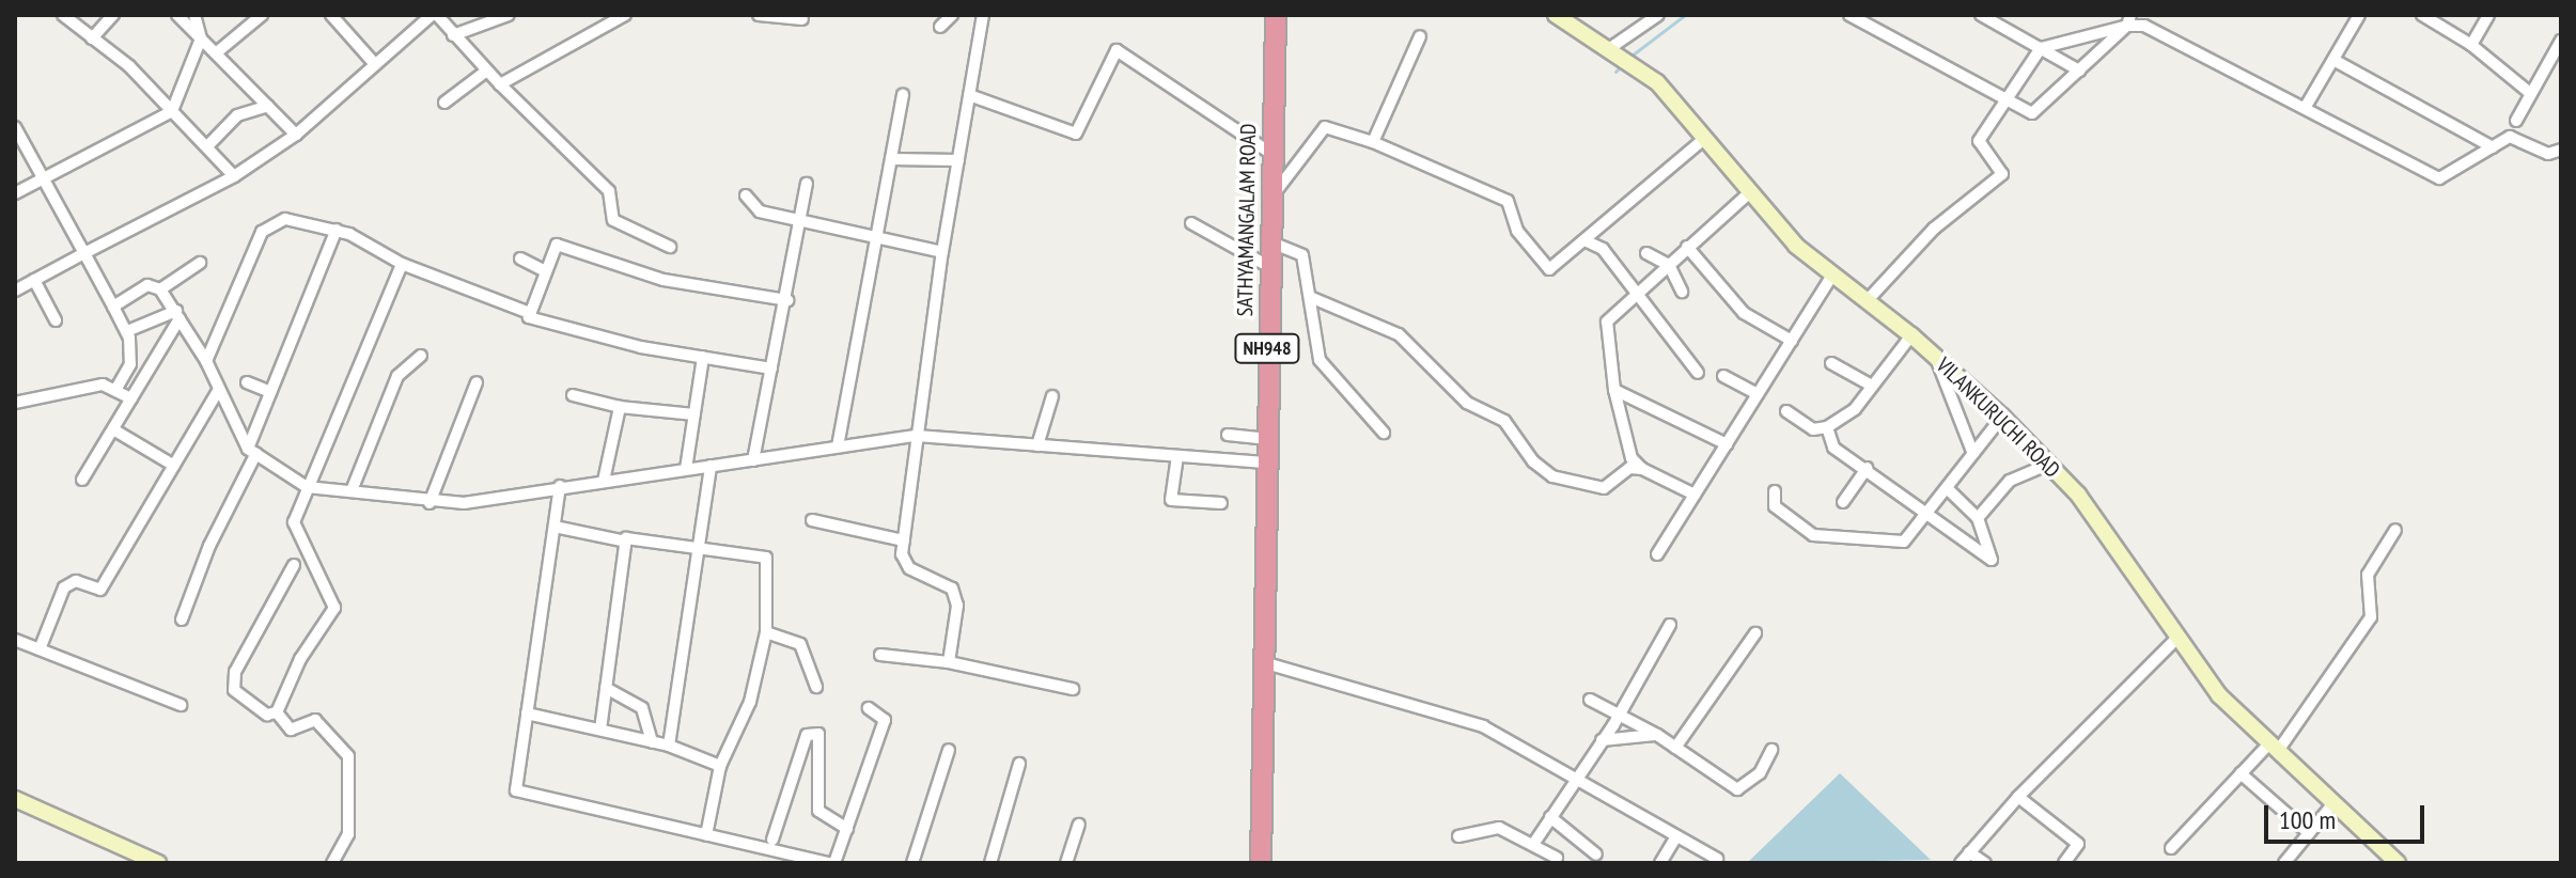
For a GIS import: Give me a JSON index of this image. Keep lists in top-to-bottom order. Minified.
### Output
{"streets":{"highway":["SATHYAMANGALAM ROAD","NH948"],"street":["VILANKURUCHI ROAD"]},"scale_bar":"100 m"}
